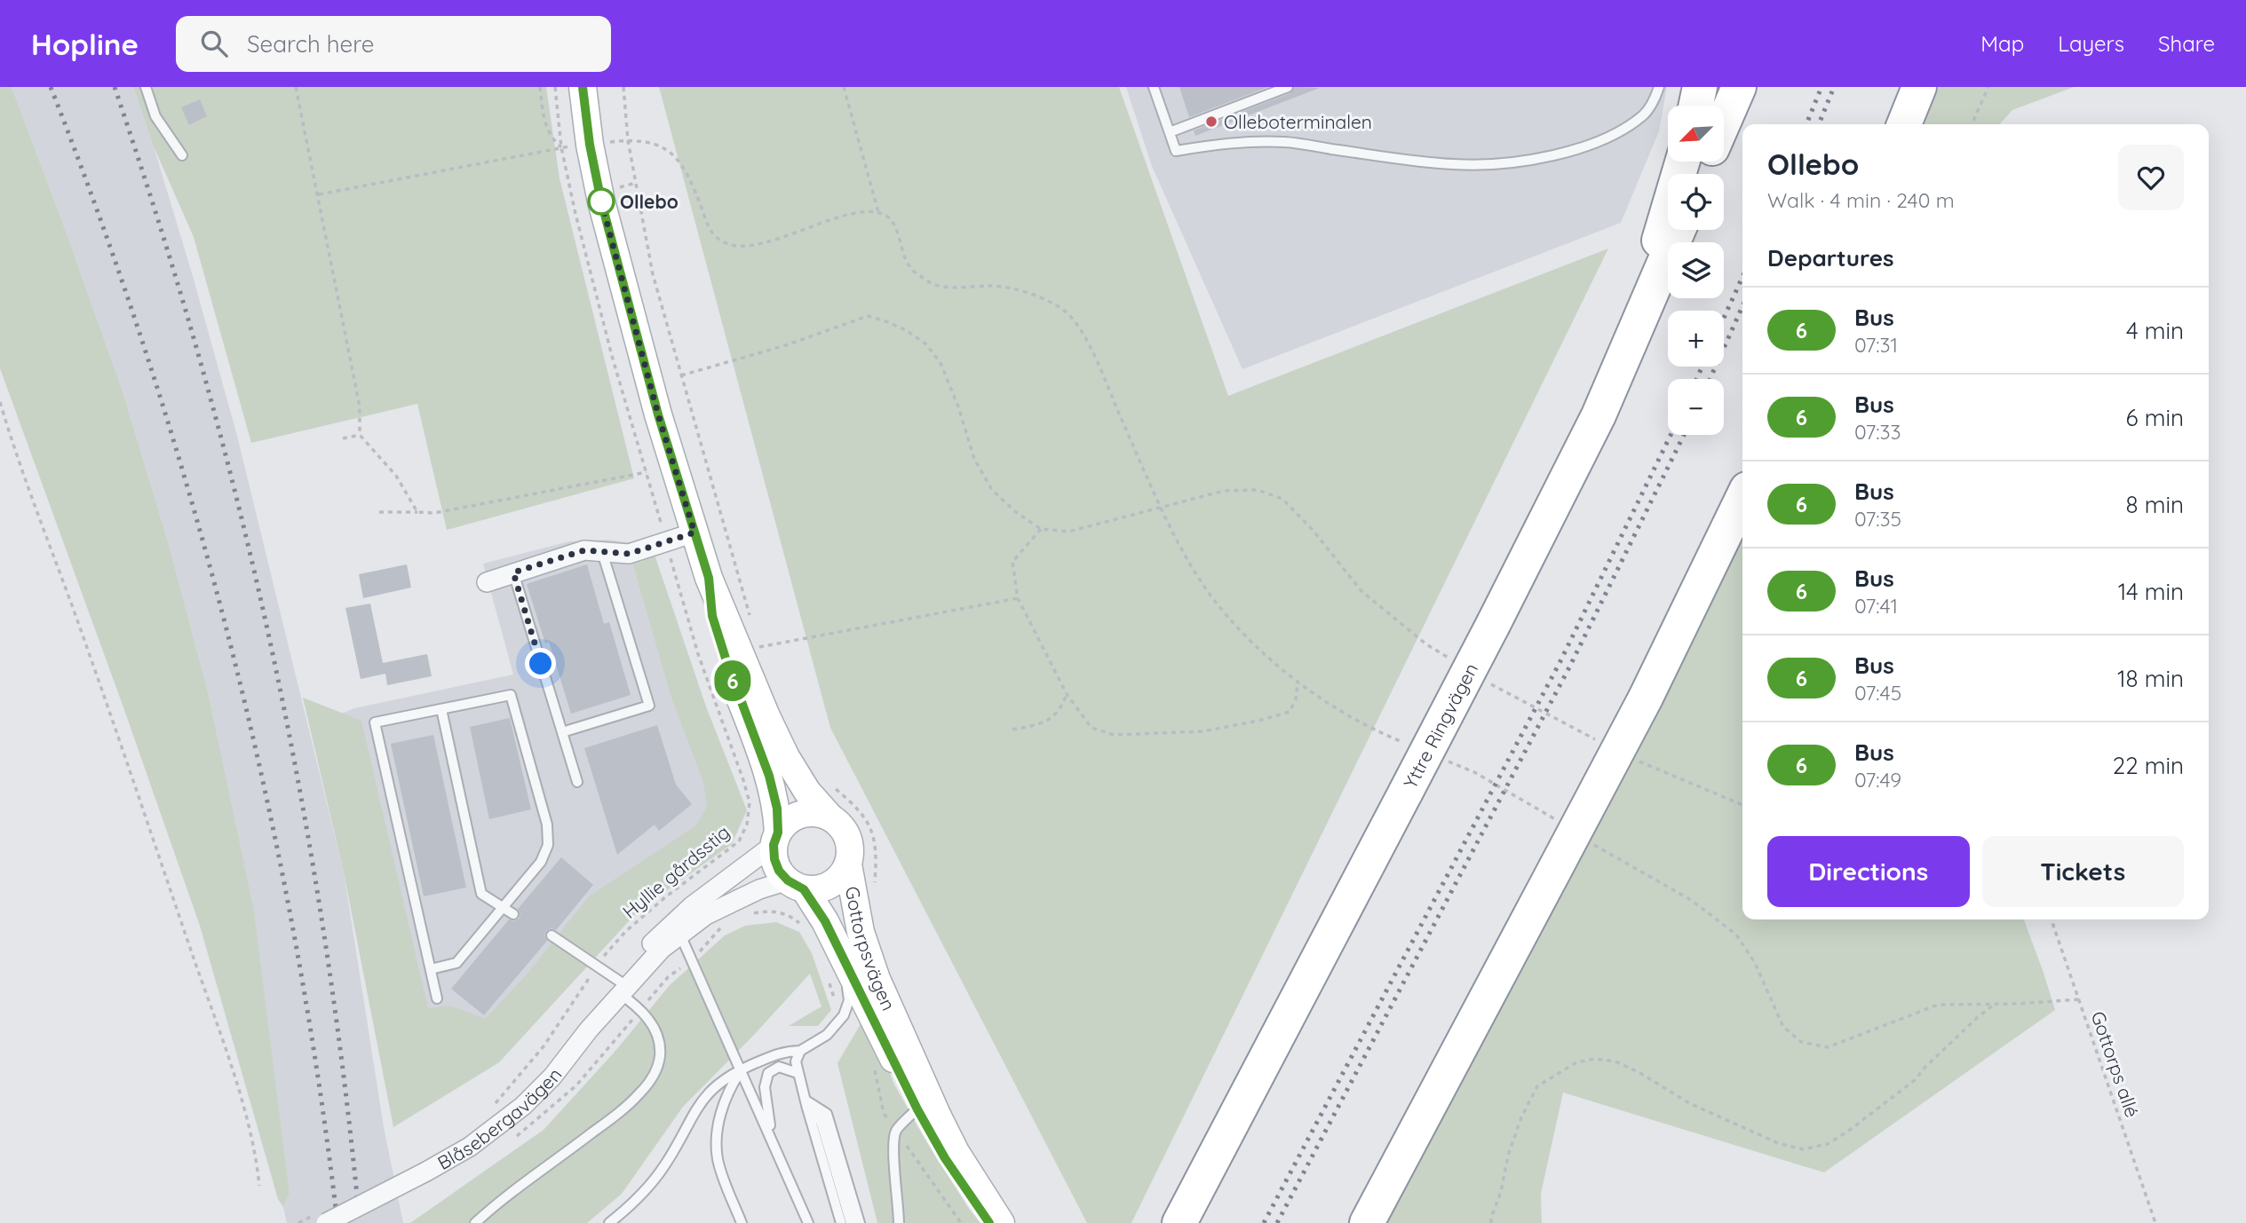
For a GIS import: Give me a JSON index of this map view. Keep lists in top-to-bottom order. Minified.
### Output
{"streets":{"highway":["Yttre Ringvägen"],"street":["Gottorpsvägen","Blåsebergavägen"],"path":["Hyllie gårdsstig","Gottorps allé"]},"crossings":[["Gottorpsvägen","Blåsebergavägen"]],"places":["Olleboterminalen","Ollebo"],"lines":["bus line 6"],"north":"bottom left","page":{"header":"Hopline","search":"Search here","nav":["Map","Layers","Share"],"on_map":"6","map_buttons":["+","−"],"heading":[["Ollebo","Walk · 4 min · 240 m"],"Departures"],"list":[{"mark":"6","name":"Bus","note":"07:31","value":"4 min"},{"mark":"6","name":"Bus","note":"07:33","value":"6 min"},{"mark":"6","name":"Bus","note":"07:35","value":"8 min"},{"mark":"6","name":"Bus","note":"07:41","value":"14 min"},{"mark":"6","name":"Bus","note":"07:45","value":"18 min"},{"mark":"6","name":"Bus","note":"07:49","value":"22 min"}],"buttons":["Directions","Tickets"]}}
